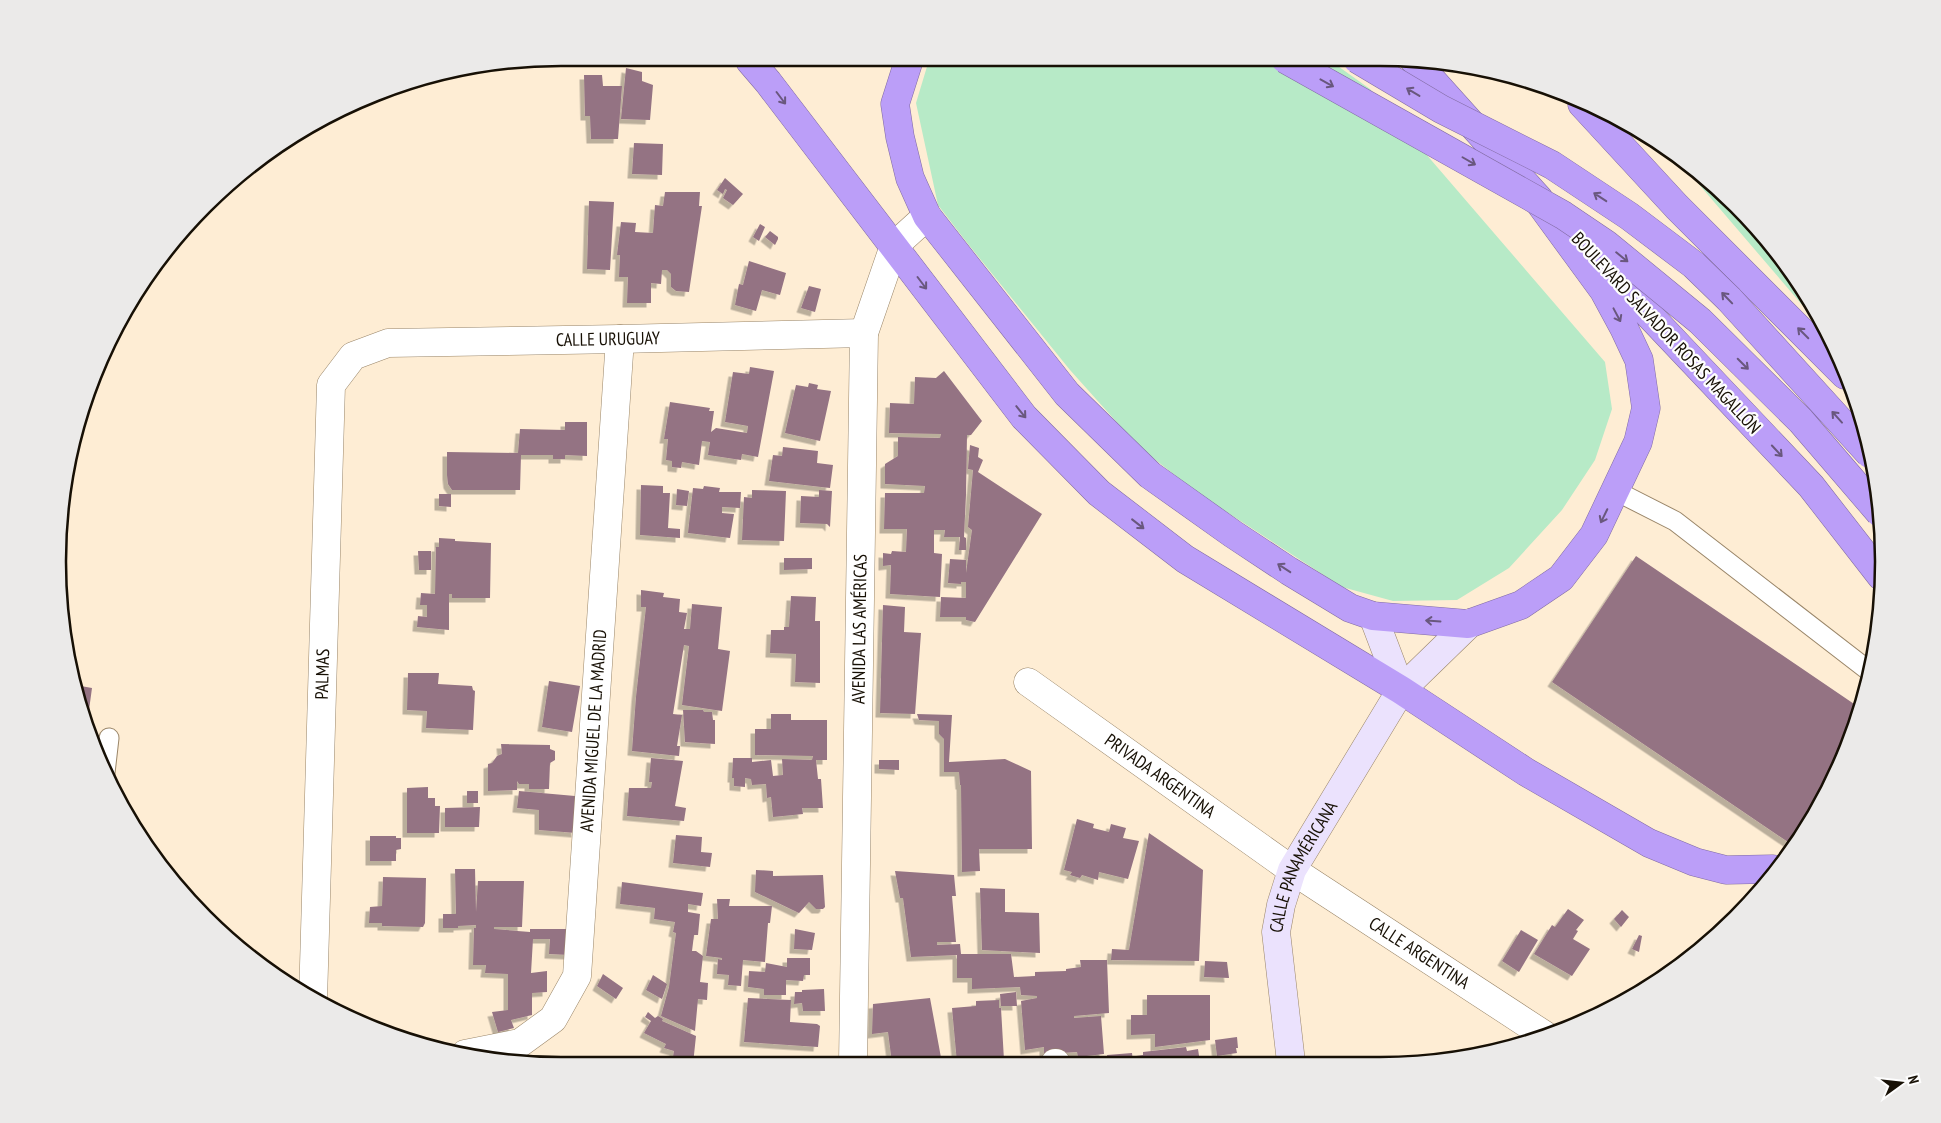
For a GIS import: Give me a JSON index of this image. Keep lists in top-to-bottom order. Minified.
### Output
{"streets":{"highway":["BOULEVARD SALVADOR ROSAS MAGALLÓN"],"main road":["CALLE PANAMÉRICANA"],"street":["CALLE URUGUAY","AVENIDA LAS AMÉRICAS","PALMAS","AVENIDA MIGUEL DE LA MADRID","PRIVADA ARGENTINA","CALLE ARGENTINA"]},"crossings":[["CALLE URUGUAY","AVENIDA LAS AMÉRICAS"],["CALLE URUGUAY","PALMAS"],["CALLE URUGUAY","AVENIDA MIGUEL DE LA MADRID"],["PRIVADA ARGENTINA","CALLE PANAMÉRICANA"],["PRIVADA ARGENTINA","CALLE ARGENTINA"],["CALLE PANAMÉRICANA","CALLE ARGENTINA"]],"north":"right"}
